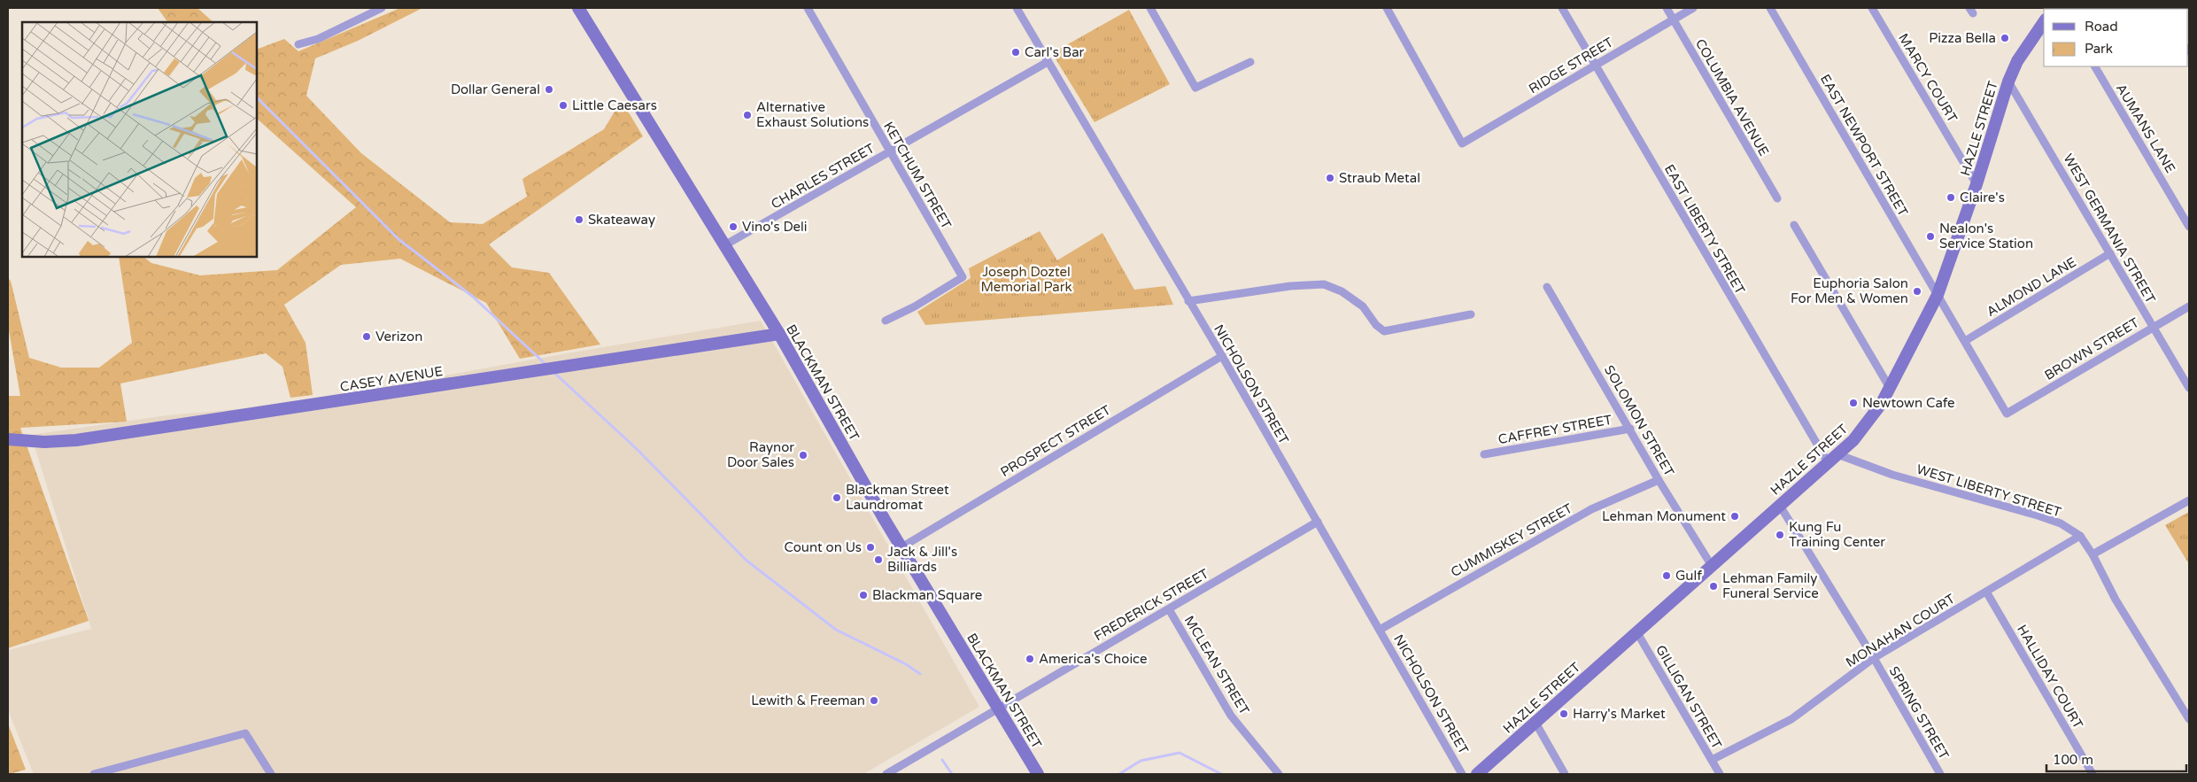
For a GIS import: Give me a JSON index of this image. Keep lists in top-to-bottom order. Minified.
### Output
{"streets":{"main road":["HAZLE STREET","CASEY AVENUE","BLACKMAN STREET"],"street":["RIDGE STREET","MARCY COURT","COLUMBIA AVENUE","AUMANS LANE","EAST NEWPORT STREET","KETCHUM STREET","CHARLES STREET","WEST GERMANIA STREET","EAST LIBERTY STREET","ALMOND LANE","BROWN STREET","NICHOLSON STREET","SOLOMON STREET","CAFFREY STREET","PROSPECT STREET","WEST LIBERTY STREET","CUMMISKEY STREET","FREDERICK STREET","MONAHAN COURT","MCLEAN STREET","HALLIDAY COURT","GILLIGAN STREET","SPRING STREET"]},"crossings":[["RIDGE STREET","COLUMBIA AVENUE"],["RIDGE STREET","EAST LIBERTY STREET"],["MARCY COURT","HAZLE STREET"],["HAZLE STREET","EAST NEWPORT STREET"],["HAZLE STREET","WEST GERMANIA STREET"],["HAZLE STREET","EAST LIBERTY STREET"],["HAZLE STREET","SOLOMON STREET"],["HAZLE STREET","WEST LIBERTY STREET"],["HAZLE STREET","GILLIGAN STREET"],["HAZLE STREET","SPRING STREET"],["EAST NEWPORT STREET","ALMOND LANE"],["EAST NEWPORT STREET","BROWN STREET"],["KETCHUM STREET","CHARLES STREET"],["CHARLES STREET","BLACKMAN STREET"],["CHARLES STREET","NICHOLSON STREET"],["WEST GERMANIA STREET","ALMOND LANE"],["WEST GERMANIA STREET","BROWN STREET"],["CASEY AVENUE","BLACKMAN STREET"],["BLACKMAN STREET","PROSPECT STREET"],["BLACKMAN STREET","FREDERICK STREET"],["NICHOLSON STREET","PROSPECT STREET"],["NICHOLSON STREET","CUMMISKEY STREET"],["NICHOLSON STREET","FREDERICK STREET"],["SOLOMON STREET","CAFFREY STREET"],["SOLOMON STREET","CUMMISKEY STREET"],["WEST LIBERTY STREET","MONAHAN COURT"],["FREDERICK STREET","MCLEAN STREET"],["MONAHAN COURT","HALLIDAY COURT"],["MONAHAN COURT","GILLIGAN STREET"],["MONAHAN COURT","SPRING STREET"]],"parks":["Joseph Doztel Memorial Park"],"places":["Pizza Bella","Carl's Bar","Dollar General","Little Caesars","Alternative Exhaust Solutions","Straub Metal","Claire's","Skateaway","Vino's Deli","Nealon's Service Station","Euphoria Salon For Men & Women","Verizon","Newtown Cafe","Raynor Door Sales","Blackman Street Laundromat","Lehman Monument","Kung Fu Training Center","Count on Us","Jack & Jill's Billiards","Gulf","Lehman Family Funeral Service","Blackman Square","America's Choice","Lewith & Freeman","Harry's Market"],"legend":["Road","Park"],"scale_bar":"100 m"}
